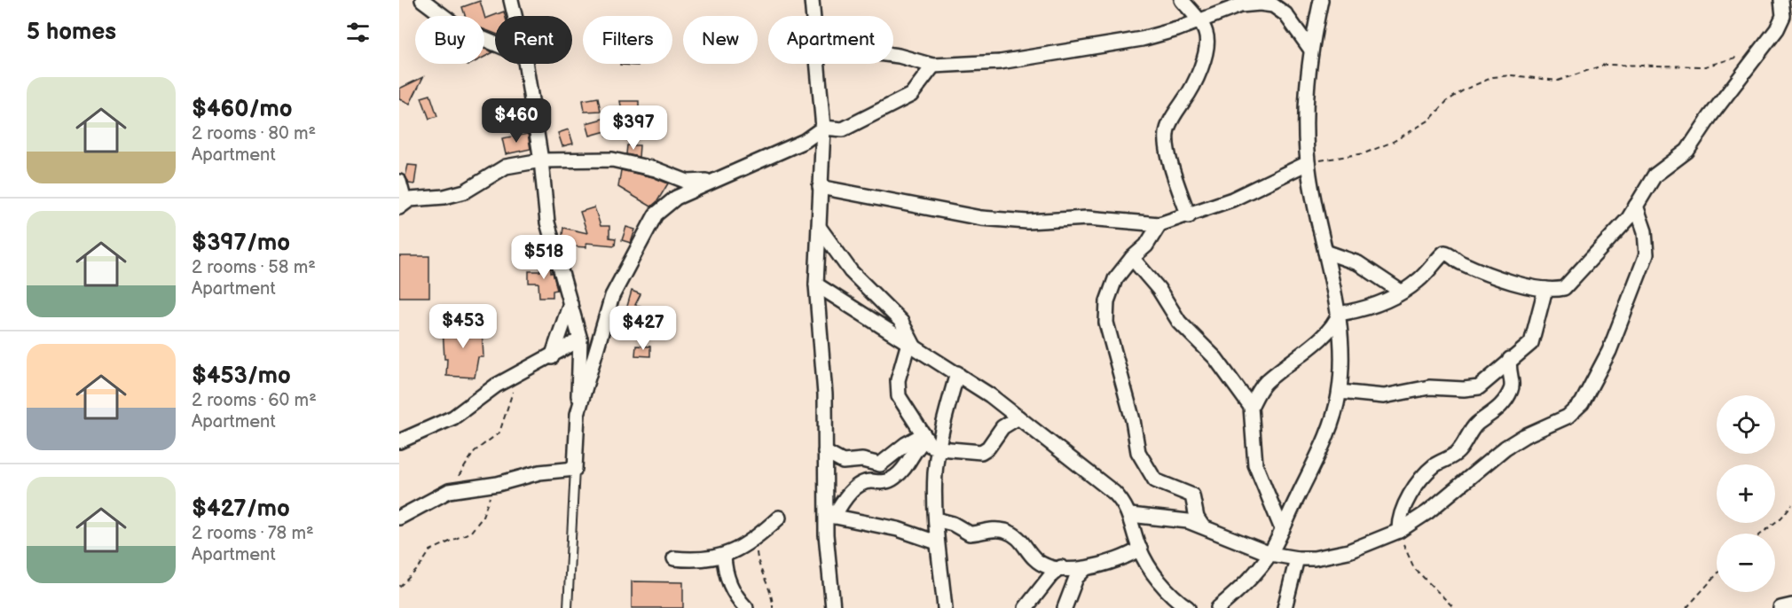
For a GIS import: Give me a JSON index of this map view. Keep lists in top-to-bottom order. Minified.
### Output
{"page":{"heading":"5 homes","chip":["Buy","Rent","Filters","New","Apartment"],"list":[{"name":"$460/mo","note":"2 rooms · 80 m² · Apartment"},{"name":"$397/mo","note":"2 rooms · 58 m² · Apartment"},{"name":"$453/mo","note":"2 rooms · 60 m² · Apartment"},{"name":"$427/mo","note":"2 rooms · 78 m² · Apartment"}],"price":["$460","$397","$518","$453","$427"],"map_buttons":["+","−"]}}
